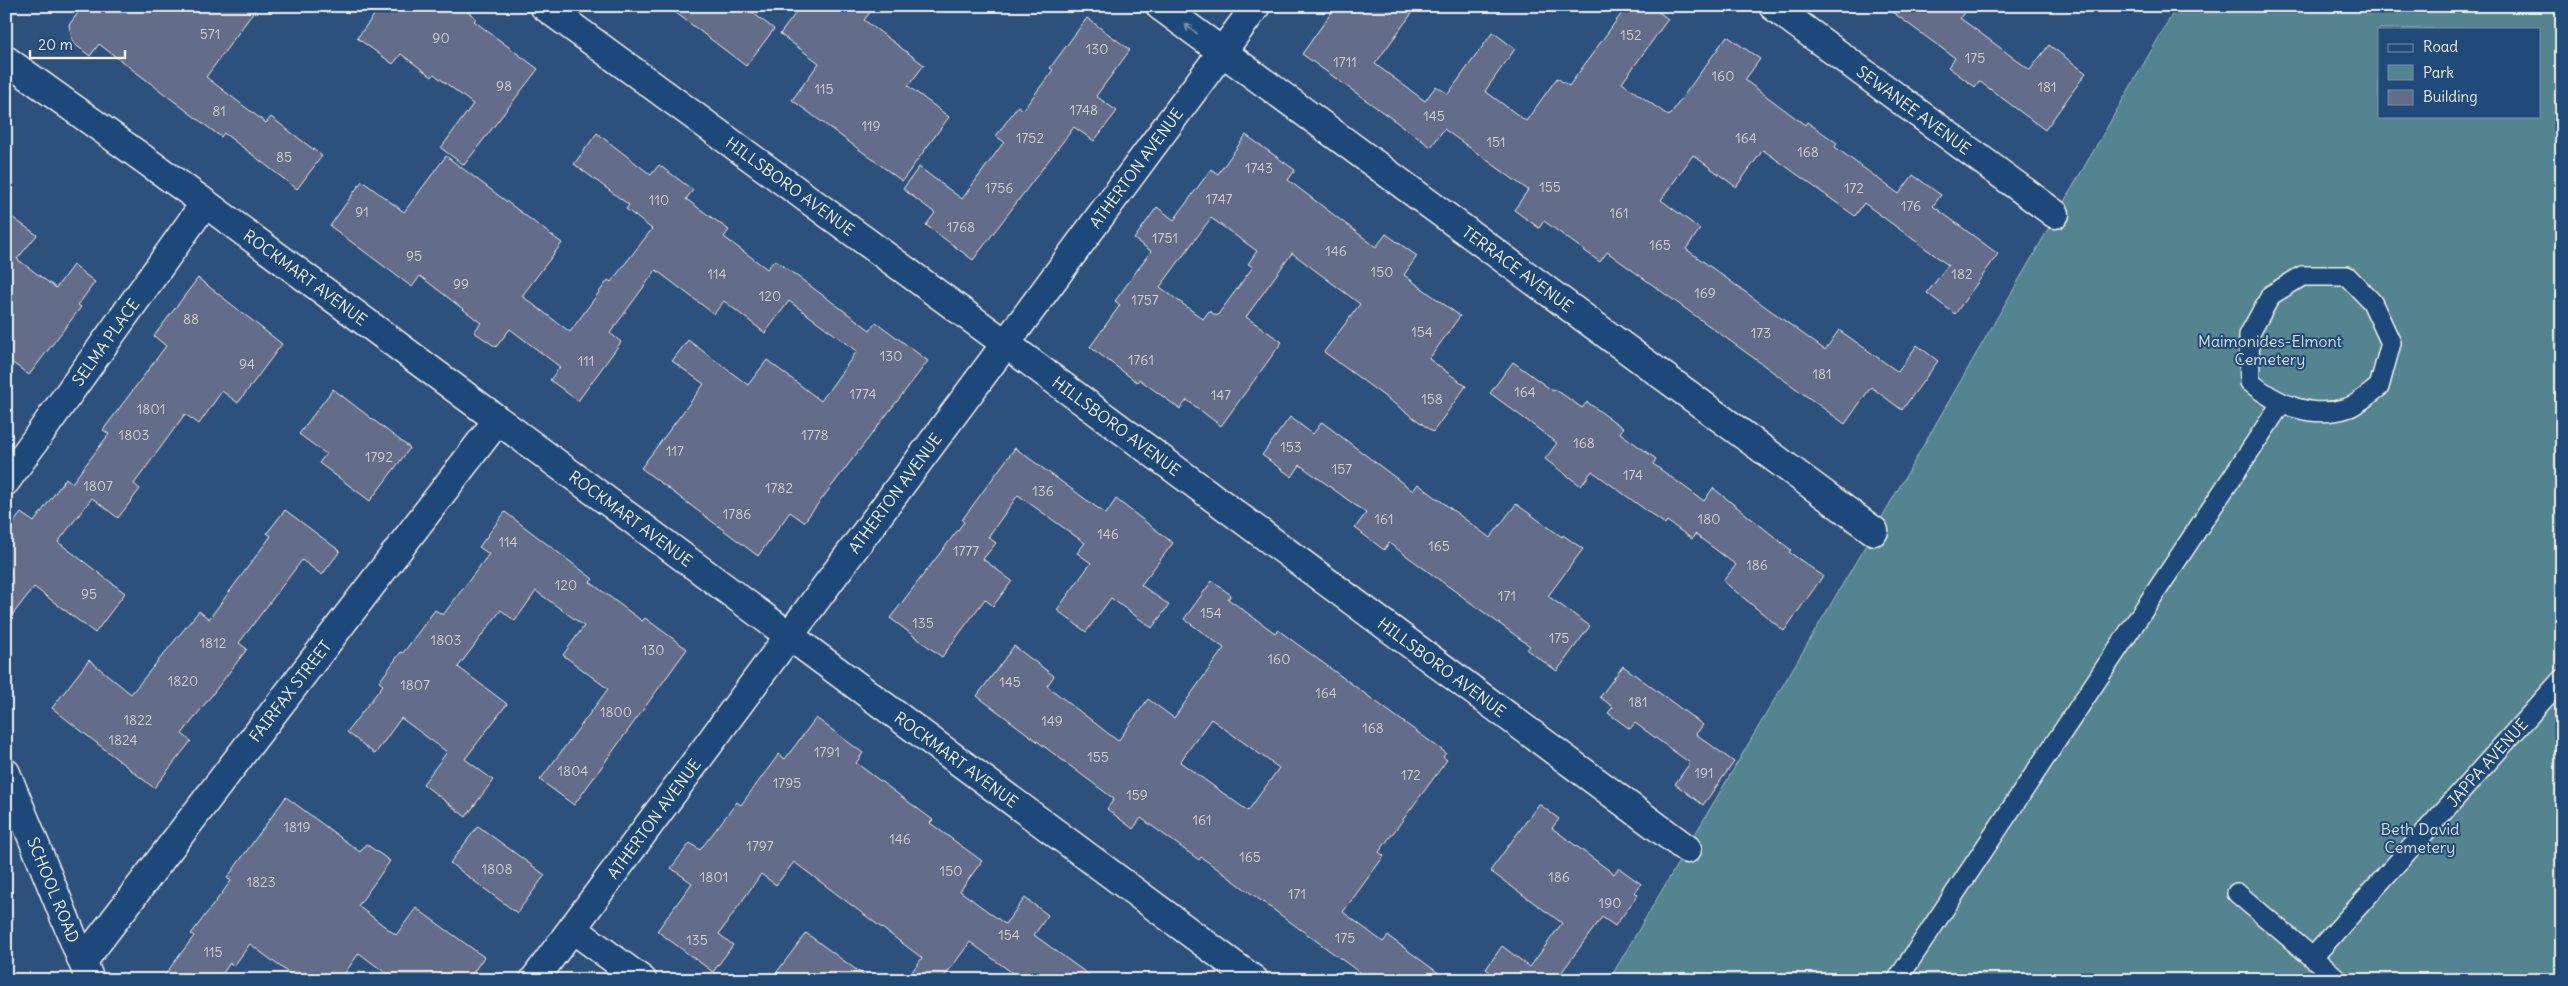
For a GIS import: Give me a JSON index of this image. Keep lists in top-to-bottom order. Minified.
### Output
{"streets":{"street":["SEWANEE AVENUE","ATHERTON AVENUE","HILLSBORO AVENUE","TERRACE AVENUE","ROCKMART AVENUE","SELMA PLACE","FAIRFAX STREET","SCHOOL ROAD"],"lane":["JAPPA AVENUE"]},"crossings":[["ATHERTON AVENUE","HILLSBORO AVENUE"],["ATHERTON AVENUE","TERRACE AVENUE"],["ATHERTON AVENUE","ROCKMART AVENUE"],["ROCKMART AVENUE","SELMA PLACE"],["ROCKMART AVENUE","FAIRFAX STREET"],["FAIRFAX STREET","SCHOOL ROAD"]],"parks":["Maimonides-Elmont Cemetery","Beth David Cemetery"],"house_numbers":["571","152","90","130","175","1711","160","98","181","115","1748","81","145","119","1752","164","151","168","85","1743","155","1756","172","1747","110","176","91","161","1768","1751","165","146","95","150","114","182","99","169","120","1757","88","154","173","130","1761","111","94","181","164","1774","147","158","1801","1803","1778","168","153","117","1792","157","174","1807","1782","136","1786","161","180","146","114","165","1777","186","120","95","171","154","135","175","1803","1812","130","160","1820","145","1807","164","181","1800","1822","149","168","1824","1791","155","1804","191","172","1795","159","161","1819","146","1797","165","1808","150","1801","186","1823","171","190","154","175","135","115"],"legend":["Road","Park","Building"],"scale_bar":"20 m"}
